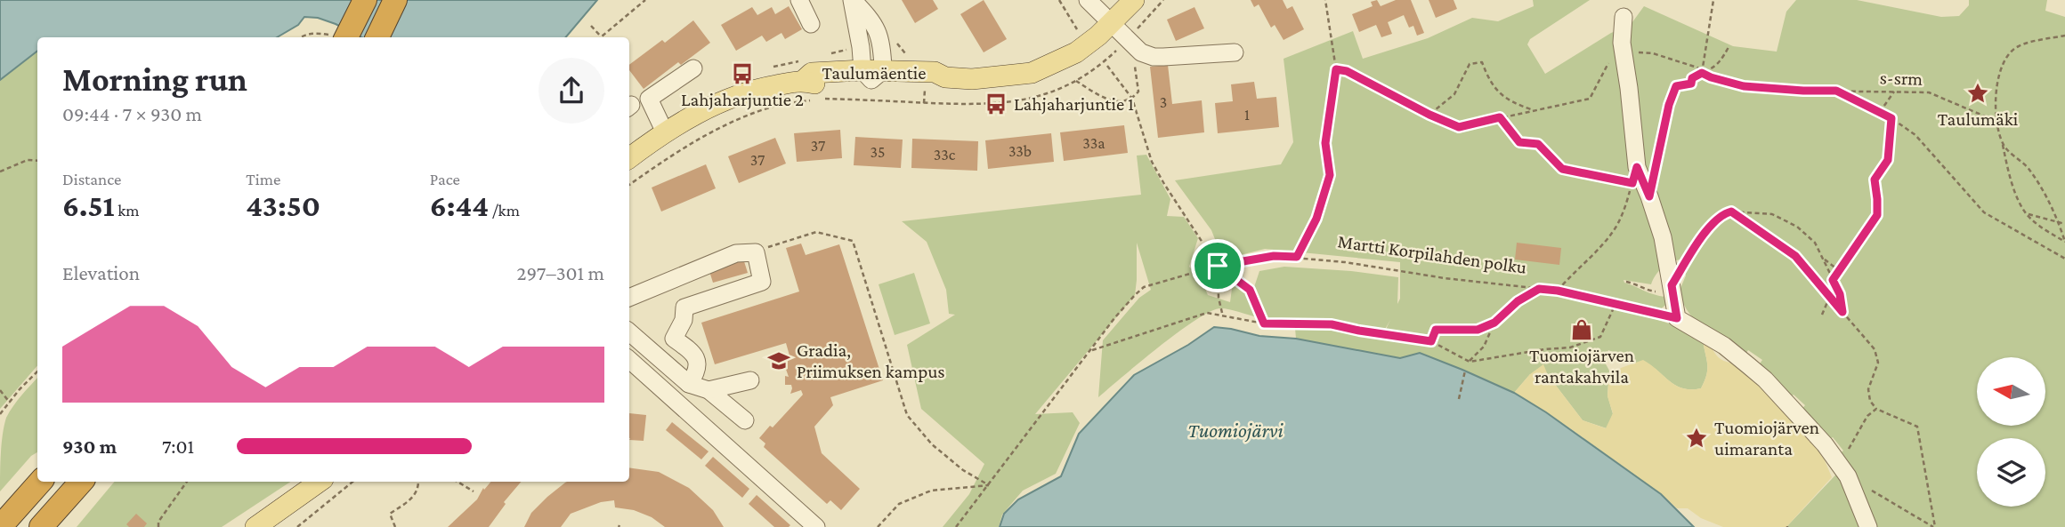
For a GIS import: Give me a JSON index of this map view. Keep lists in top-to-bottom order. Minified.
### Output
{"streets":{"main road":["Taulumäentie"],"path":["s-srm","Martti Korpilahden polku"]},"water":["Tuomiojärvi"],"places":{"bus stop":["Lahjaharjuntie 2","Lahjaharjuntie 1"],"place":["Taulumäki","Tuomiojärven uimaranta"],"shop":["Tuomiojärven rantakahvila"],"school or university":["Gradia, Priimuksen kampus"]},"house_numbers":["3","1","33a","37","33b","35","33c","37"],"north":"left","page":{"heading":["Morning run","09:44 · 7 × 930 m"],"stats":[["Distance","6.51 km"],["Time","43:50"],["Pace","6:44 /km"]],"chart":["Elevation","297–301 m"],"list":[{"name":"930 m","note":"7:01"}]}}
